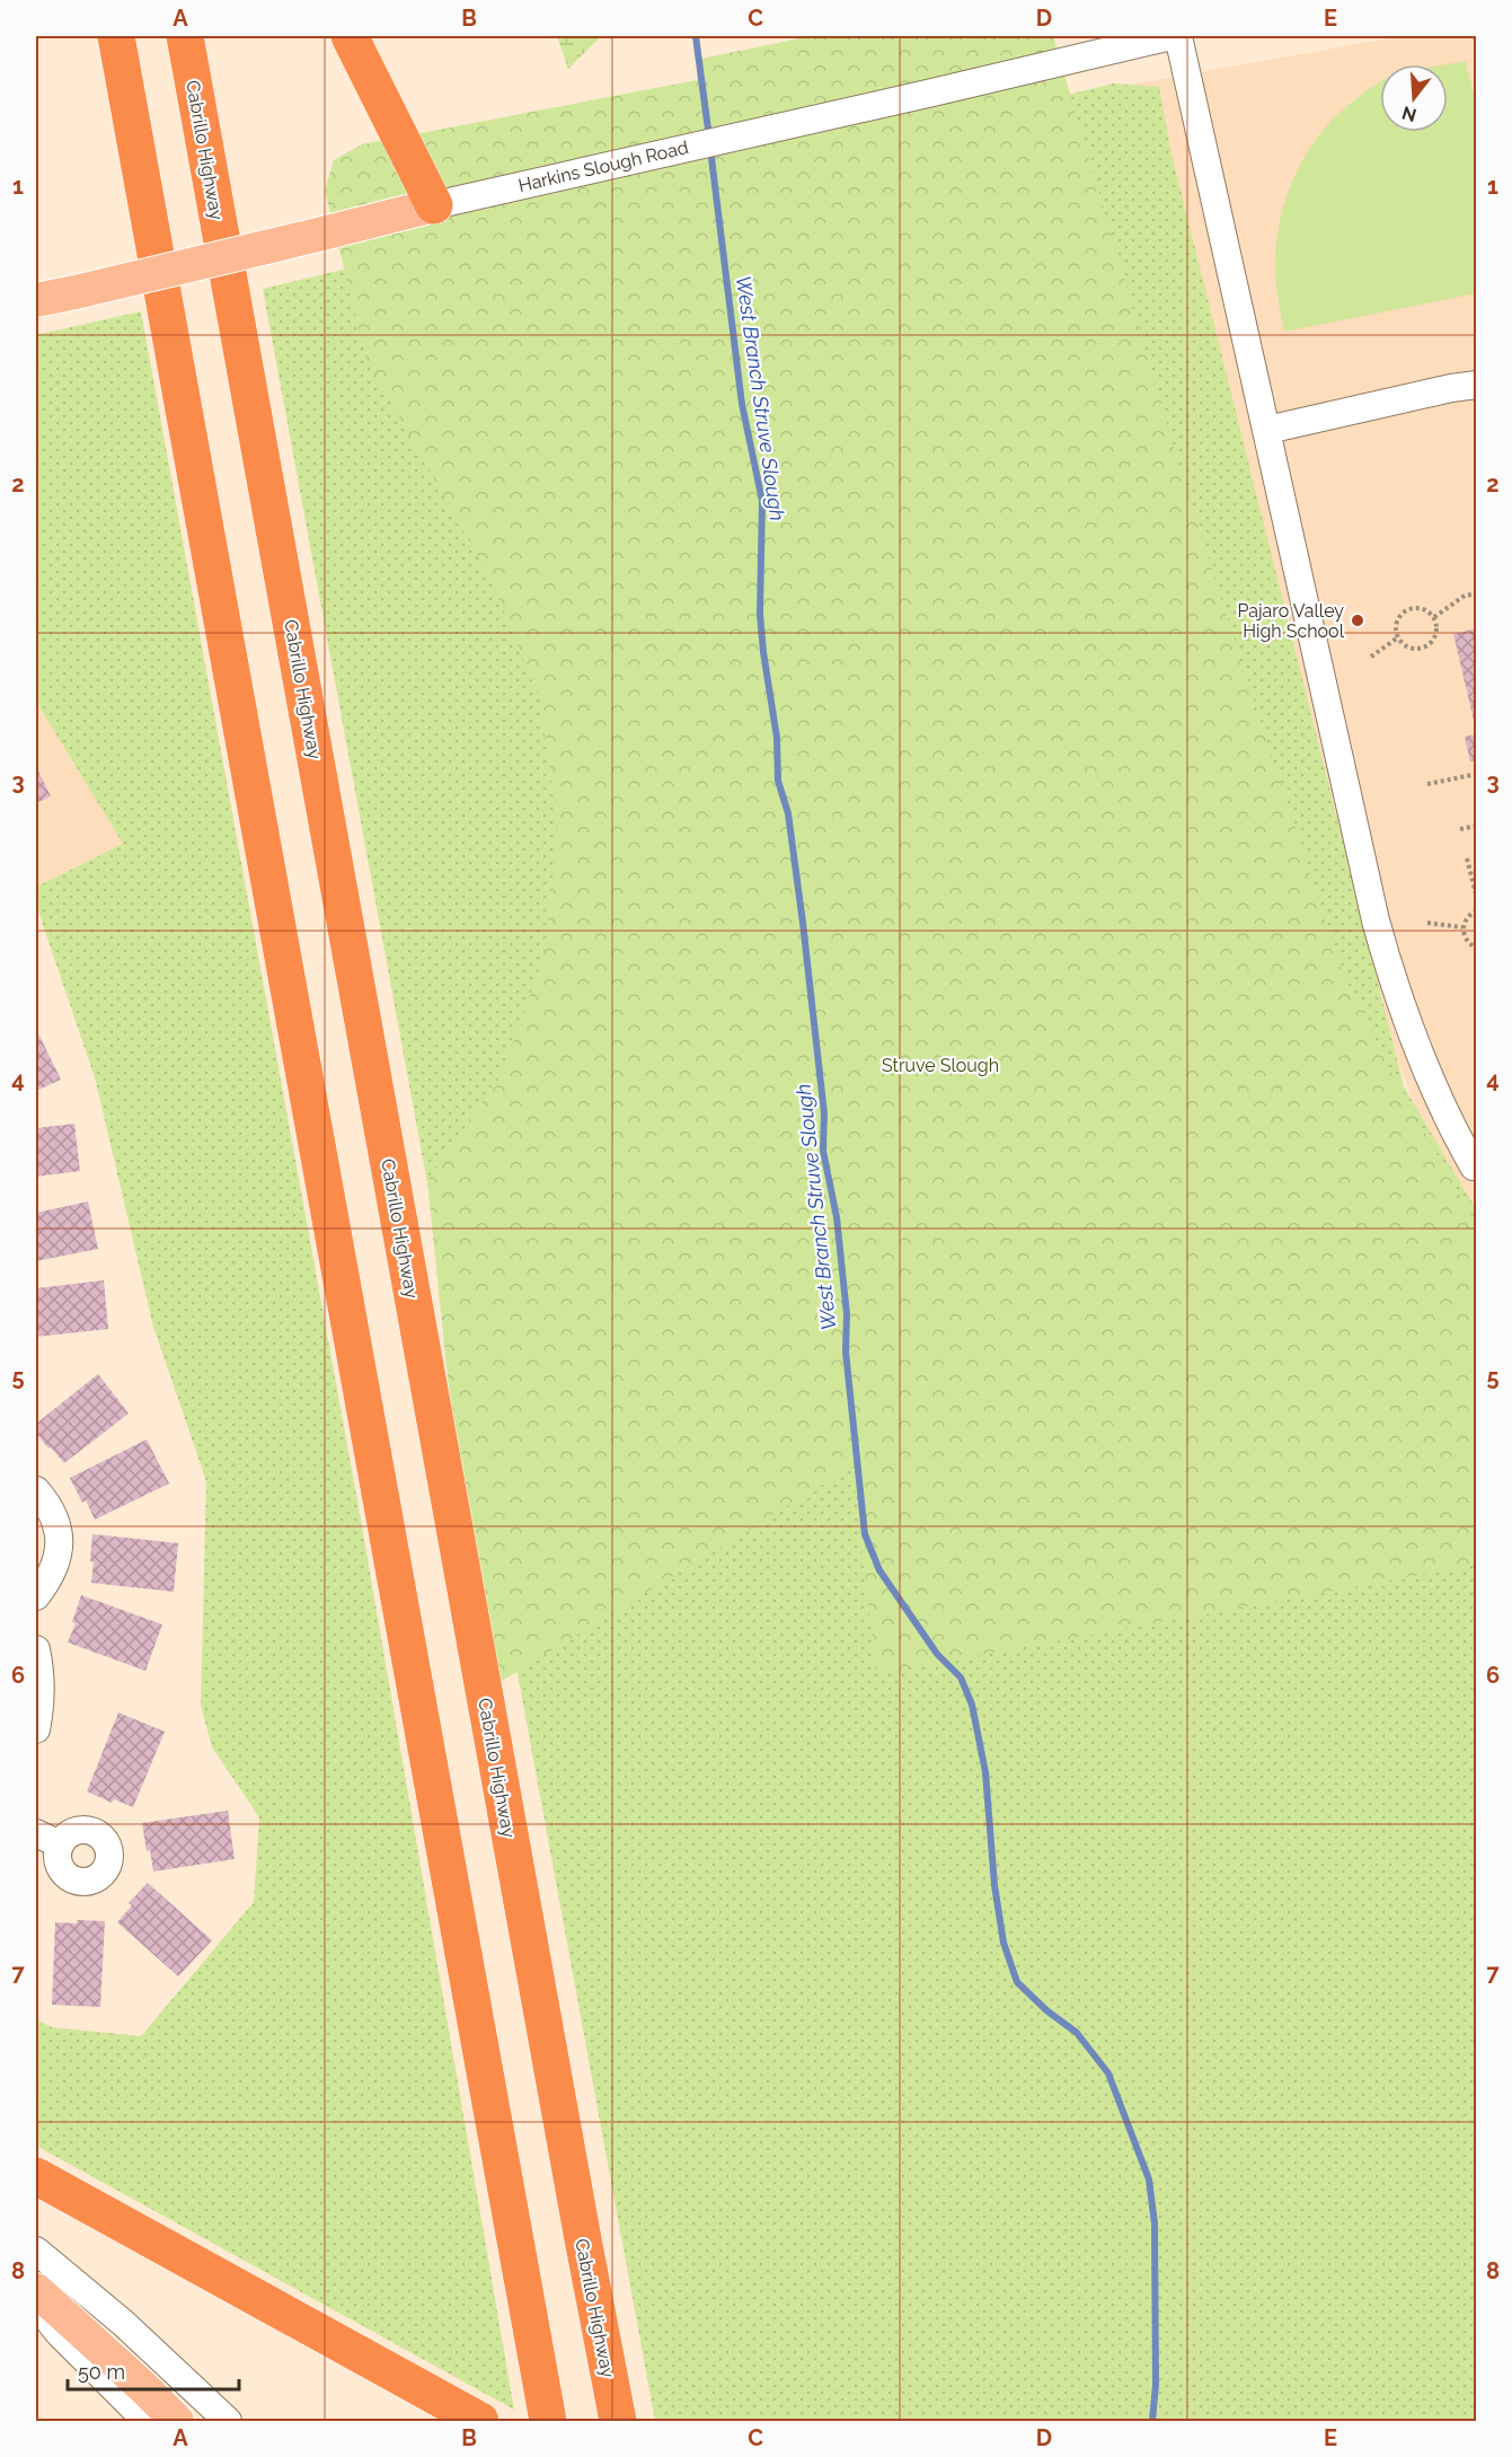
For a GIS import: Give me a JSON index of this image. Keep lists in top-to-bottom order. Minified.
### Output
{"streets":{"highway":["Cabrillo Highway"],"main road":["Harkins Slough Road"]},"water":["West Branch Struve Slough"],"parks":["Struve Slough"],"places":["Pajaro Valley High School"],"scale_bar":"50 m","north":"bottom","grid":{"columns":["A","B","C","D","E"],"rows":["1","2","3","4","5","6","7","8"]}}
